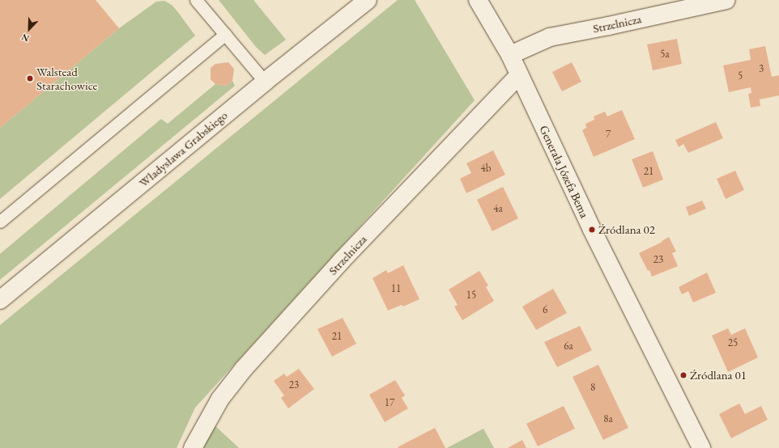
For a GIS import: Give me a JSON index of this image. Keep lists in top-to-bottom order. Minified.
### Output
{"streets":{"street":["Strzelnicza","Władysława Grabskiego","Generała Józefa Bema"]},"crossings":[["Strzelnicza","Generała Józefa Bema"]],"places":["Walstead Starachowice","Źródlana 02","Źródlana 01"],"house_numbers":["5a","3","5","7","4b","21","4a","23","11","15","6","21","25","6a","23","8","17","8a"],"north":"bottom left"}
